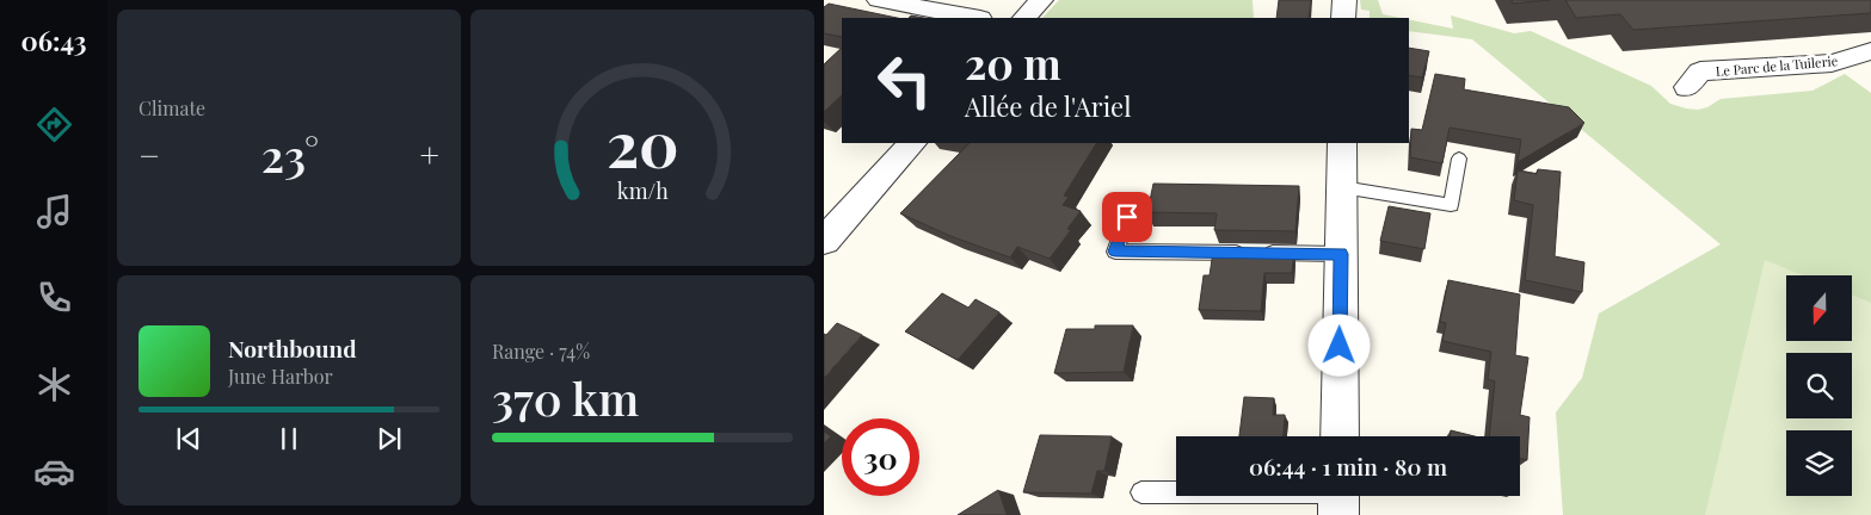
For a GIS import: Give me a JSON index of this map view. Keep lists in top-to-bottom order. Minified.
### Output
{"streets":{"street":["Le Parc de la Tuilerie"]},"north":"bottom","page":{"tabs":"06:43","tile":["Climate",["Range · 74%","370 km"]],"turn":["20 m","Allée de l'Ariel"],"heat":["−","23°","+"],"song":["Northbound","June Harbor"],"limit":"30","trip":"06:44 · 1 min · 80 m","gauge":["20","km/h"]}}
